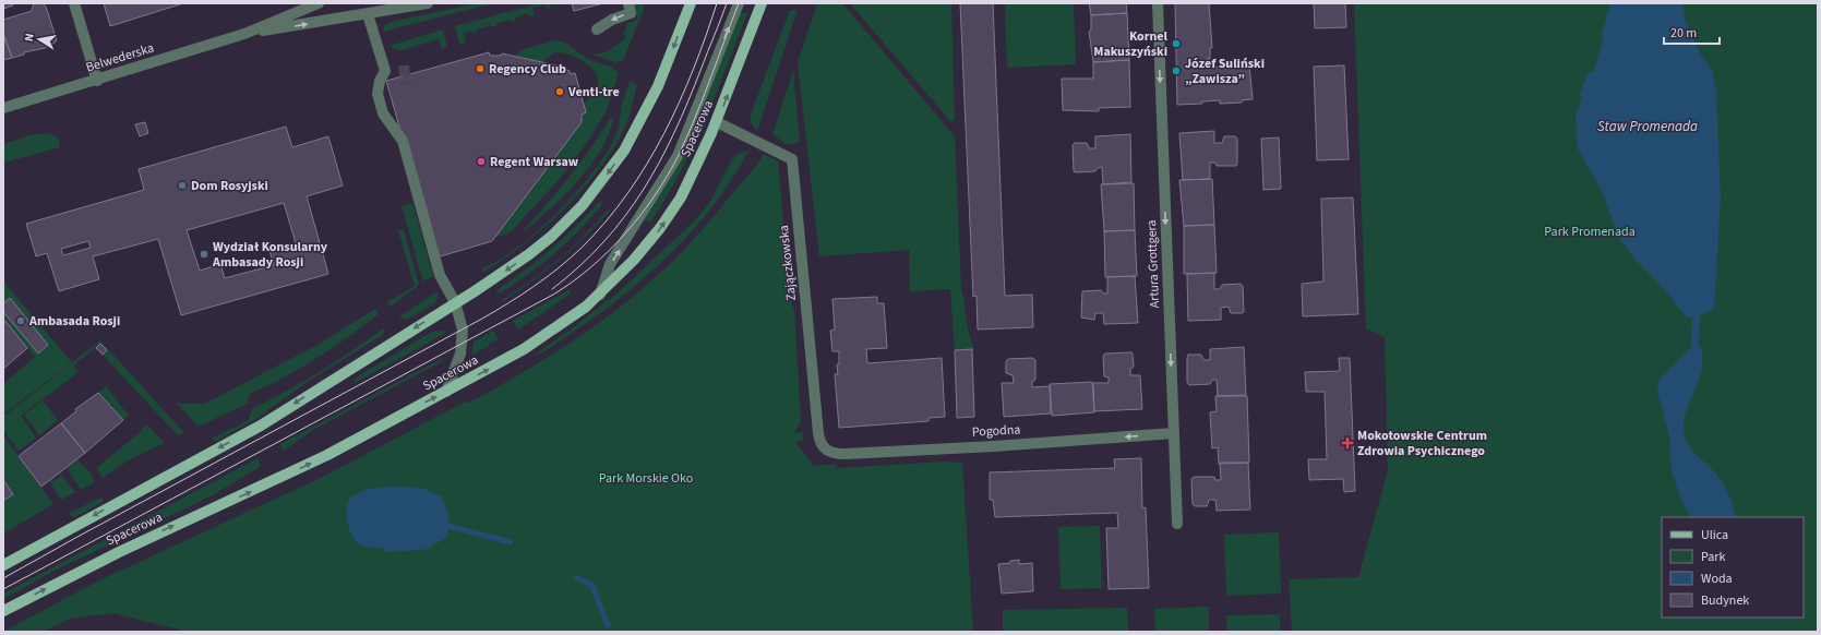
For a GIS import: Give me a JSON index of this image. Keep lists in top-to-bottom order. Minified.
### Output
{"streets":{"main road":["Spacerowa"],"street":["Belwederska","Zajączkowska","Artura Grottgera","Pogodna"]},"crossings":[["Spacerowa","Zajączkowska"],["Zajączkowska","Pogodna"],["Artura Grottgera","Pogodna"]],"one_way":["Artura Grottgera","Pogodna"],"water":["Staw Promenada"],"parks":["Park Promenada","Park Morskie Oko"],"places":{"other":["Kornel Makuszyński","Regency Club","Józef Suliński „Zawisza”","Venti-tre","Regent Warsaw","Dom Rosyjski","Wydział Konsularny Ambasady Rosji","Ambasada Rosji"],"health":["Mokotowskie Centrum Zdrowia Psychicznego"]},"legend":["Ulica","Park","Woda","Budynek"],"scale_bar":"20 m","north":"left"}
